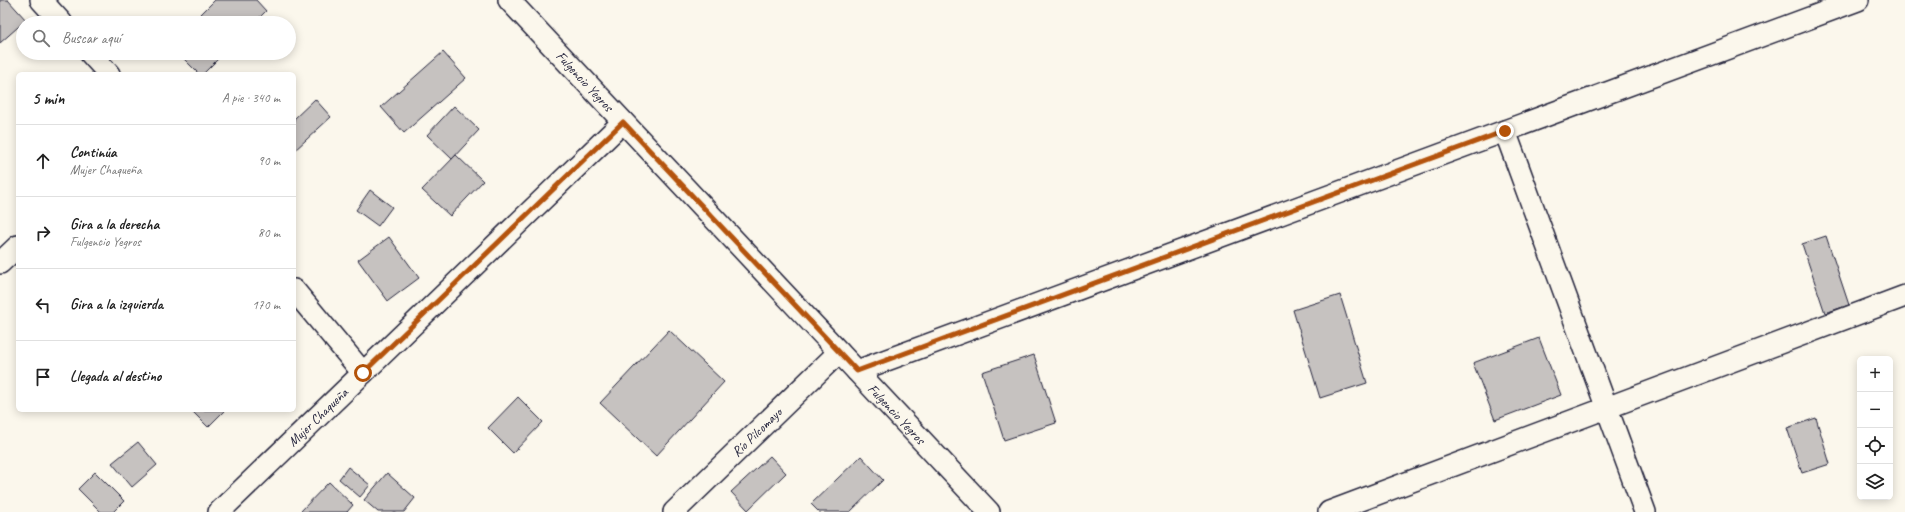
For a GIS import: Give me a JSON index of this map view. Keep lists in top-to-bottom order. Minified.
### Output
{"streets":{"street":["Fulgencio Yegros","Mujer Chaqueña","Río Pilcomayo"]},"crossings":[["Fulgencio Yegros","Mujer Chaqueña"],["Fulgencio Yegros","Río Pilcomayo"]],"page":{"search":"Buscar aquí","heading":["5 min","A pie · 340 m"],"list":[["Continúa","Mujer Chaqueña","90 m"],["Gira a la derecha","Fulgencio Yegros","80 m"],["Gira a la izquierda","170 m"],"Llegada al destino"],"map_buttons":["+","−"]}}
